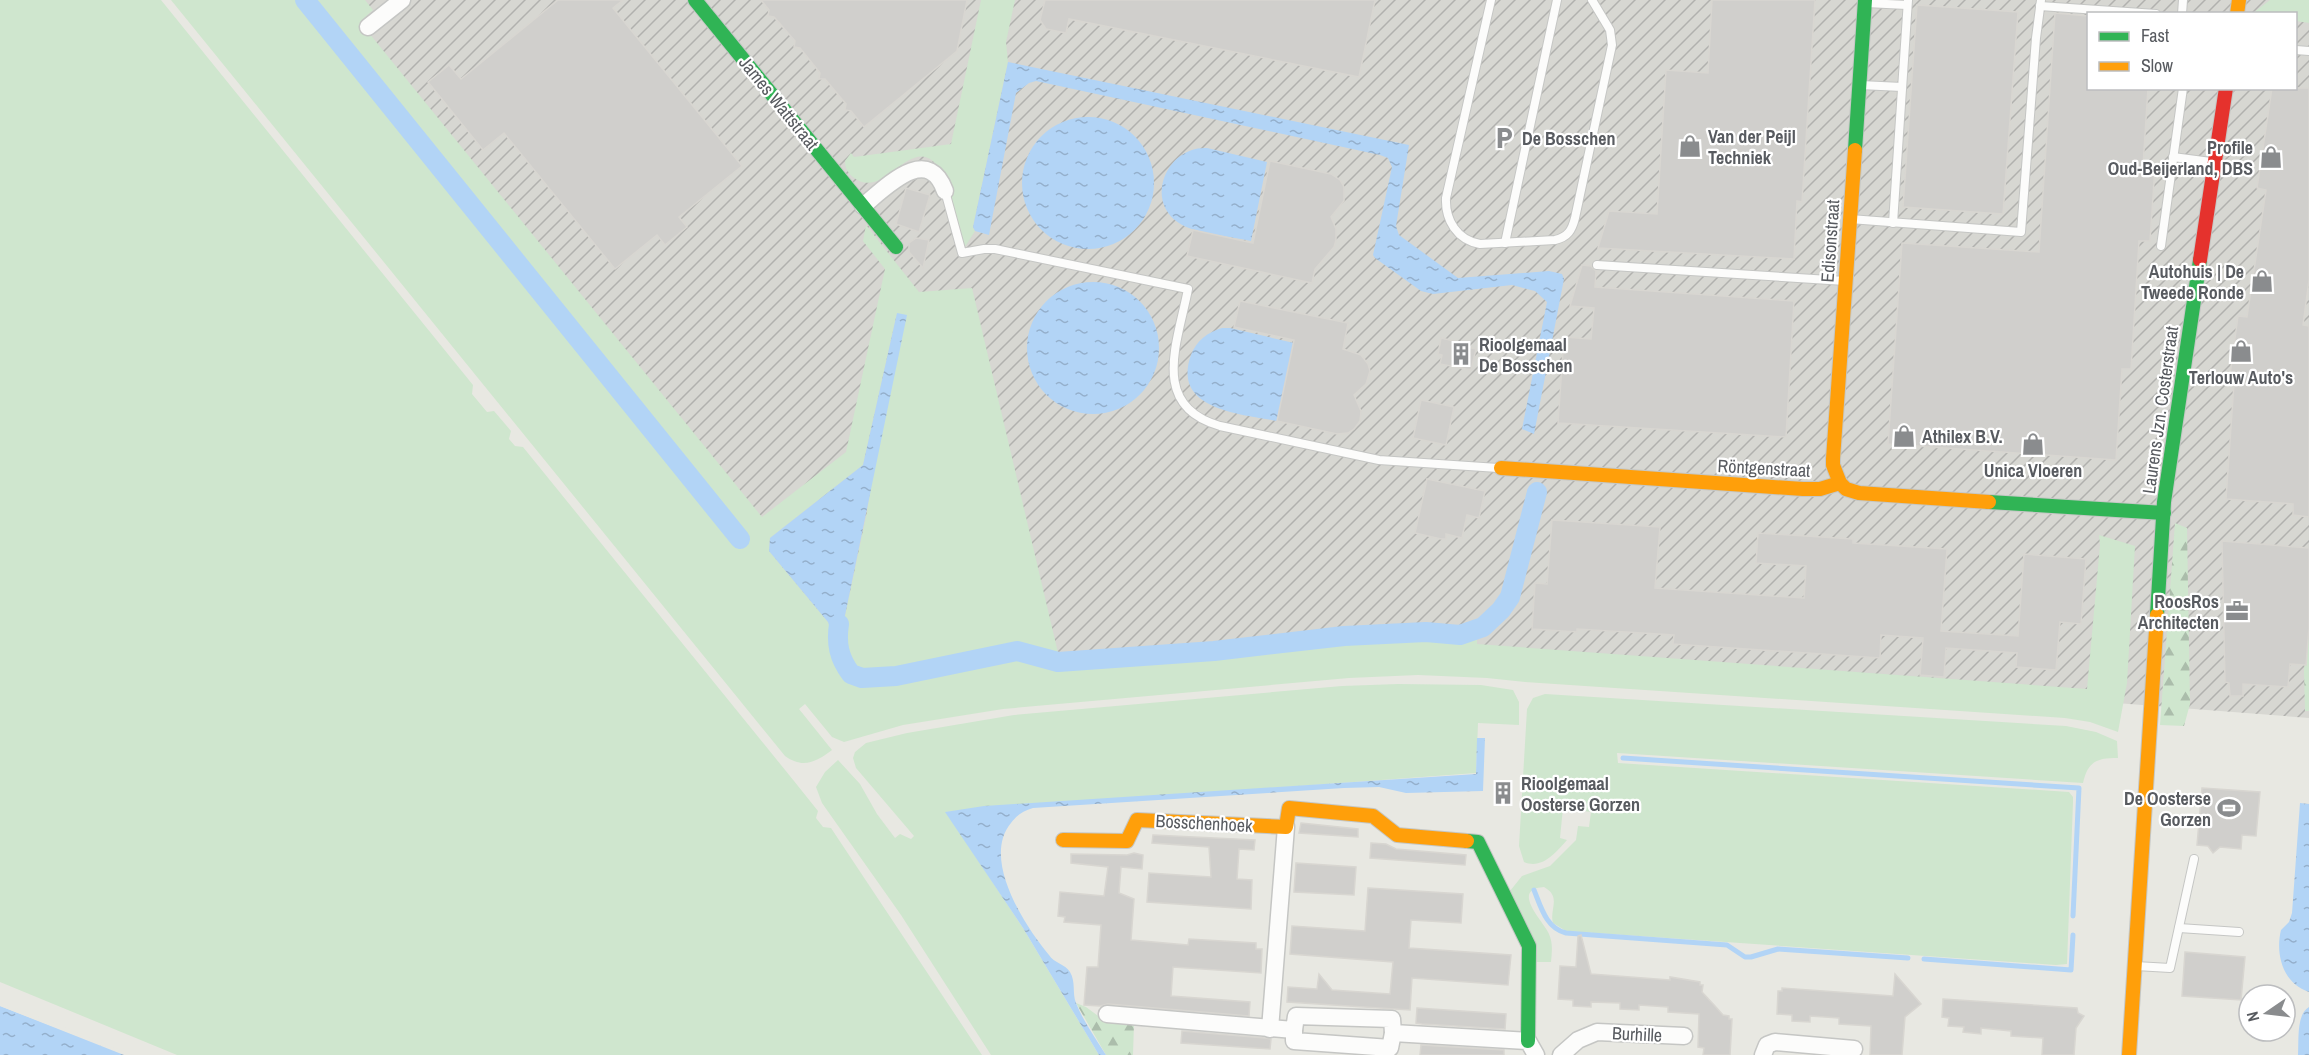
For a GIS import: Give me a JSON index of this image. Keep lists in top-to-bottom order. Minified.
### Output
{"streets":{"street":["James Wattstraat","Edisonstraat","Laurens Jzn. Costerstraat","Röntgenstraat","Bosschenhoek","Burhille"]},"crossings":[["Edisonstraat","Röntgenstraat"]],"places":{"parking":["De Bosschen"],"shop":["Van der Peijl Techniek","Profile Oud-Beijerland, DBS","Autohuis | De Tweede Ronde","Terlouw Auto's","Athilex B.V.","Unica Vloeren"],"building":["Rioolgemaal De Bosschen","Rioolgemaal Oosterse Gorzen"],"office":["RoosRos Architecten"],"sports":["De Oosterse Gorzen"]},"legend":["Fast","Slow"],"north":"left"}
